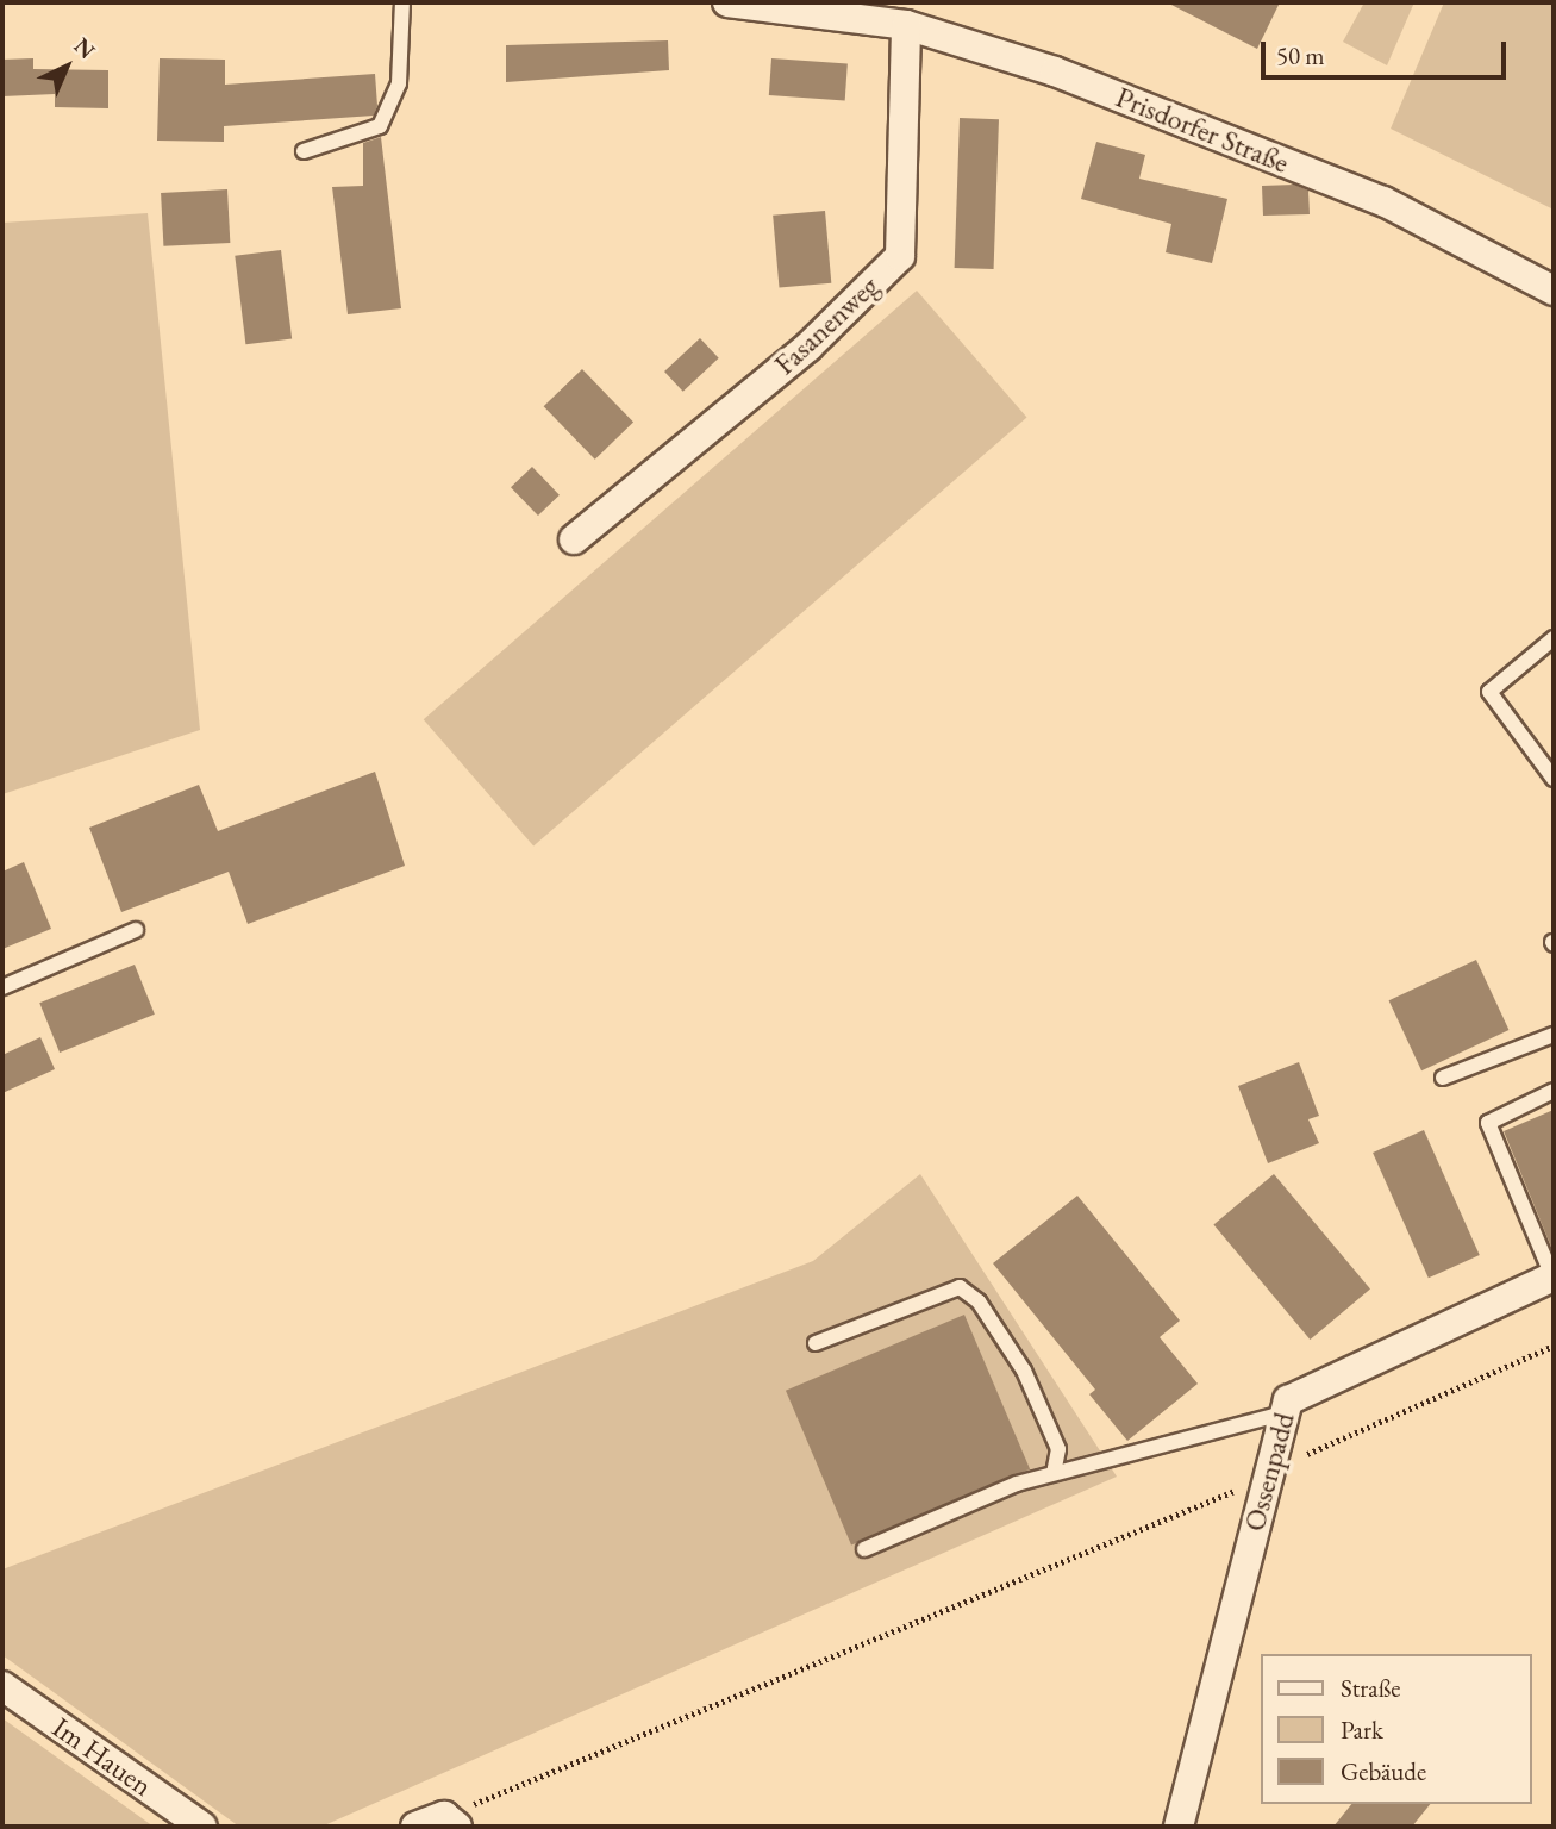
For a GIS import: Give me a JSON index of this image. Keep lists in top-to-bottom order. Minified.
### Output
{"streets":{"street":["Prisdorfer Straße","Fasanenweg","Ossenpadd","Im Hauen"]},"crossings":[["Prisdorfer Straße","Fasanenweg"]],"legend":["Straße","Park","Gebäude"],"scale_bar":"50 m","north":"top right"}
